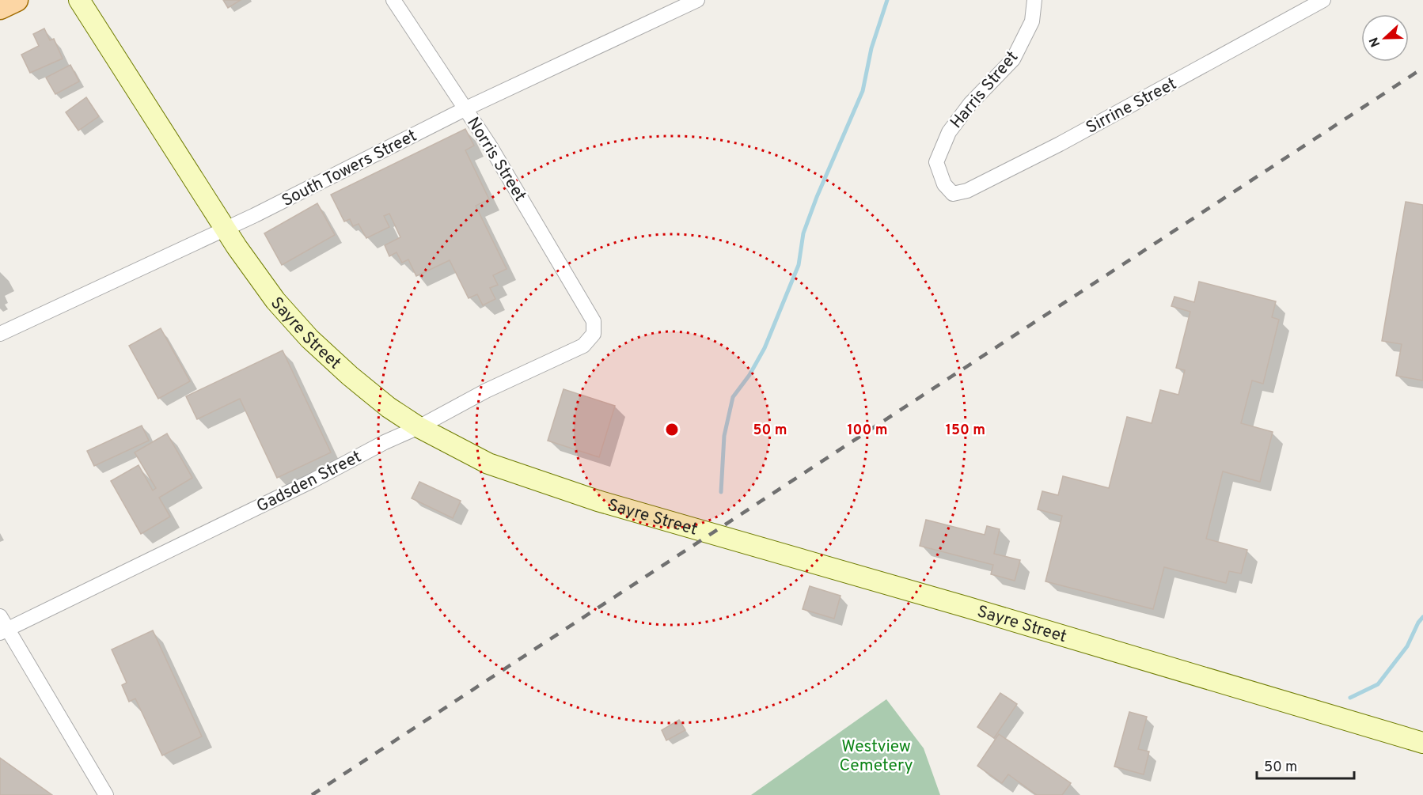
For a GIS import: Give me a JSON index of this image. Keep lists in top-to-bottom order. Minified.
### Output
{"streets":{"main road":["Sayre Street"],"street":["Harris Street","Sirrine Street","Norris Street","South Towers Street","Gadsden Street"]},"crossings":[["Harris Street","Sirrine Street"],["Norris Street","South Towers Street"],["Norris Street","Gadsden Street"],["South Towers Street","Sayre Street"],["Sayre Street","Gadsden Street"]],"parks":["Westview Cemetery"],"scale_bar":"50 m","north":"left","rings":["50 m","100 m","150 m"]}
